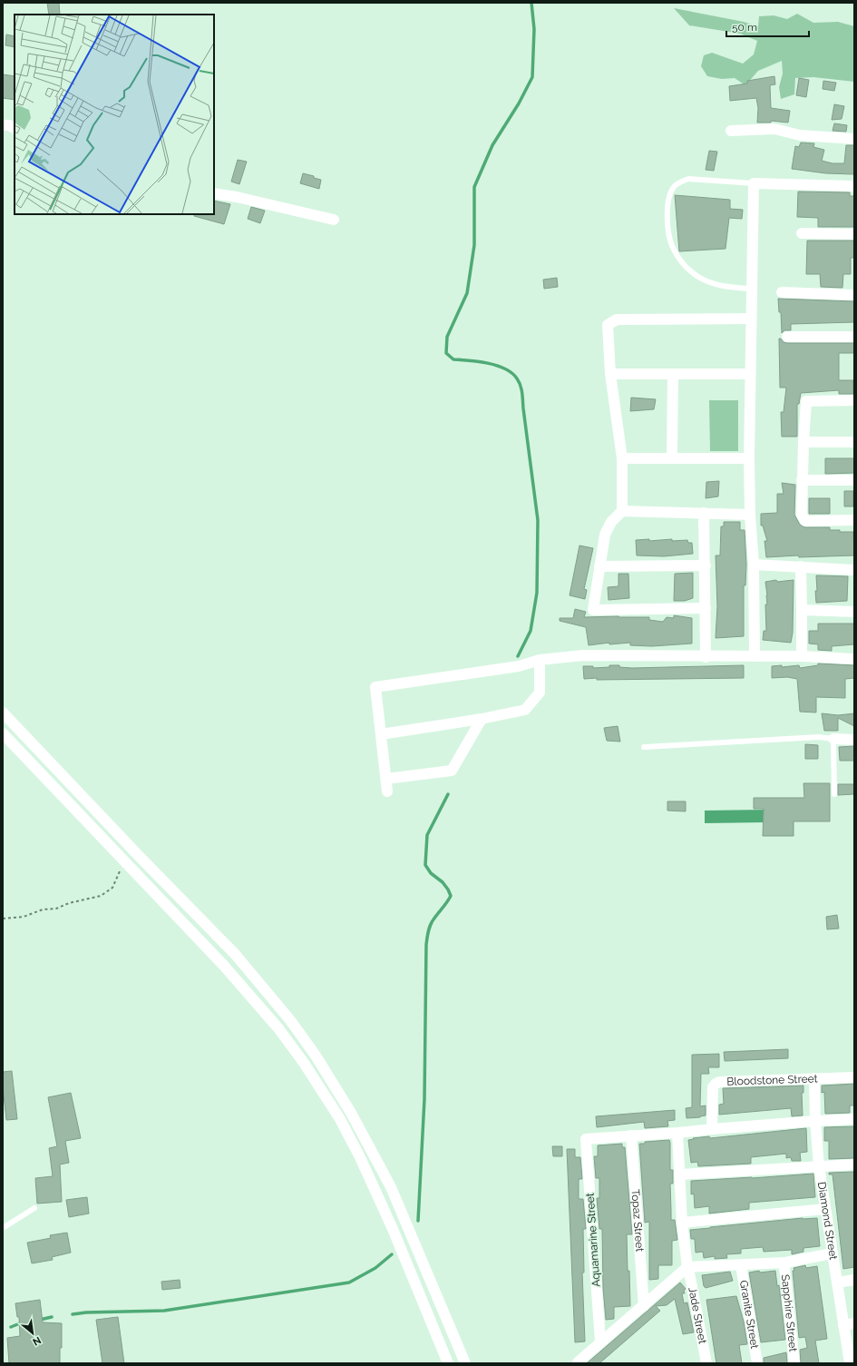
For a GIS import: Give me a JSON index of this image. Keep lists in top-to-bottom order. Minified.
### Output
{"streets":{"street":["Bloodstone Street","Topaz Street","Diamond Street","Aquamarine Street","Sapphire Street","Granite Street","Jade Street"]},"crossings":[["Bloodstone Street","Diamond Street"],["Topaz Street","Aquamarine Street"]],"scale_bar":"50 m","north":"bottom right"}
